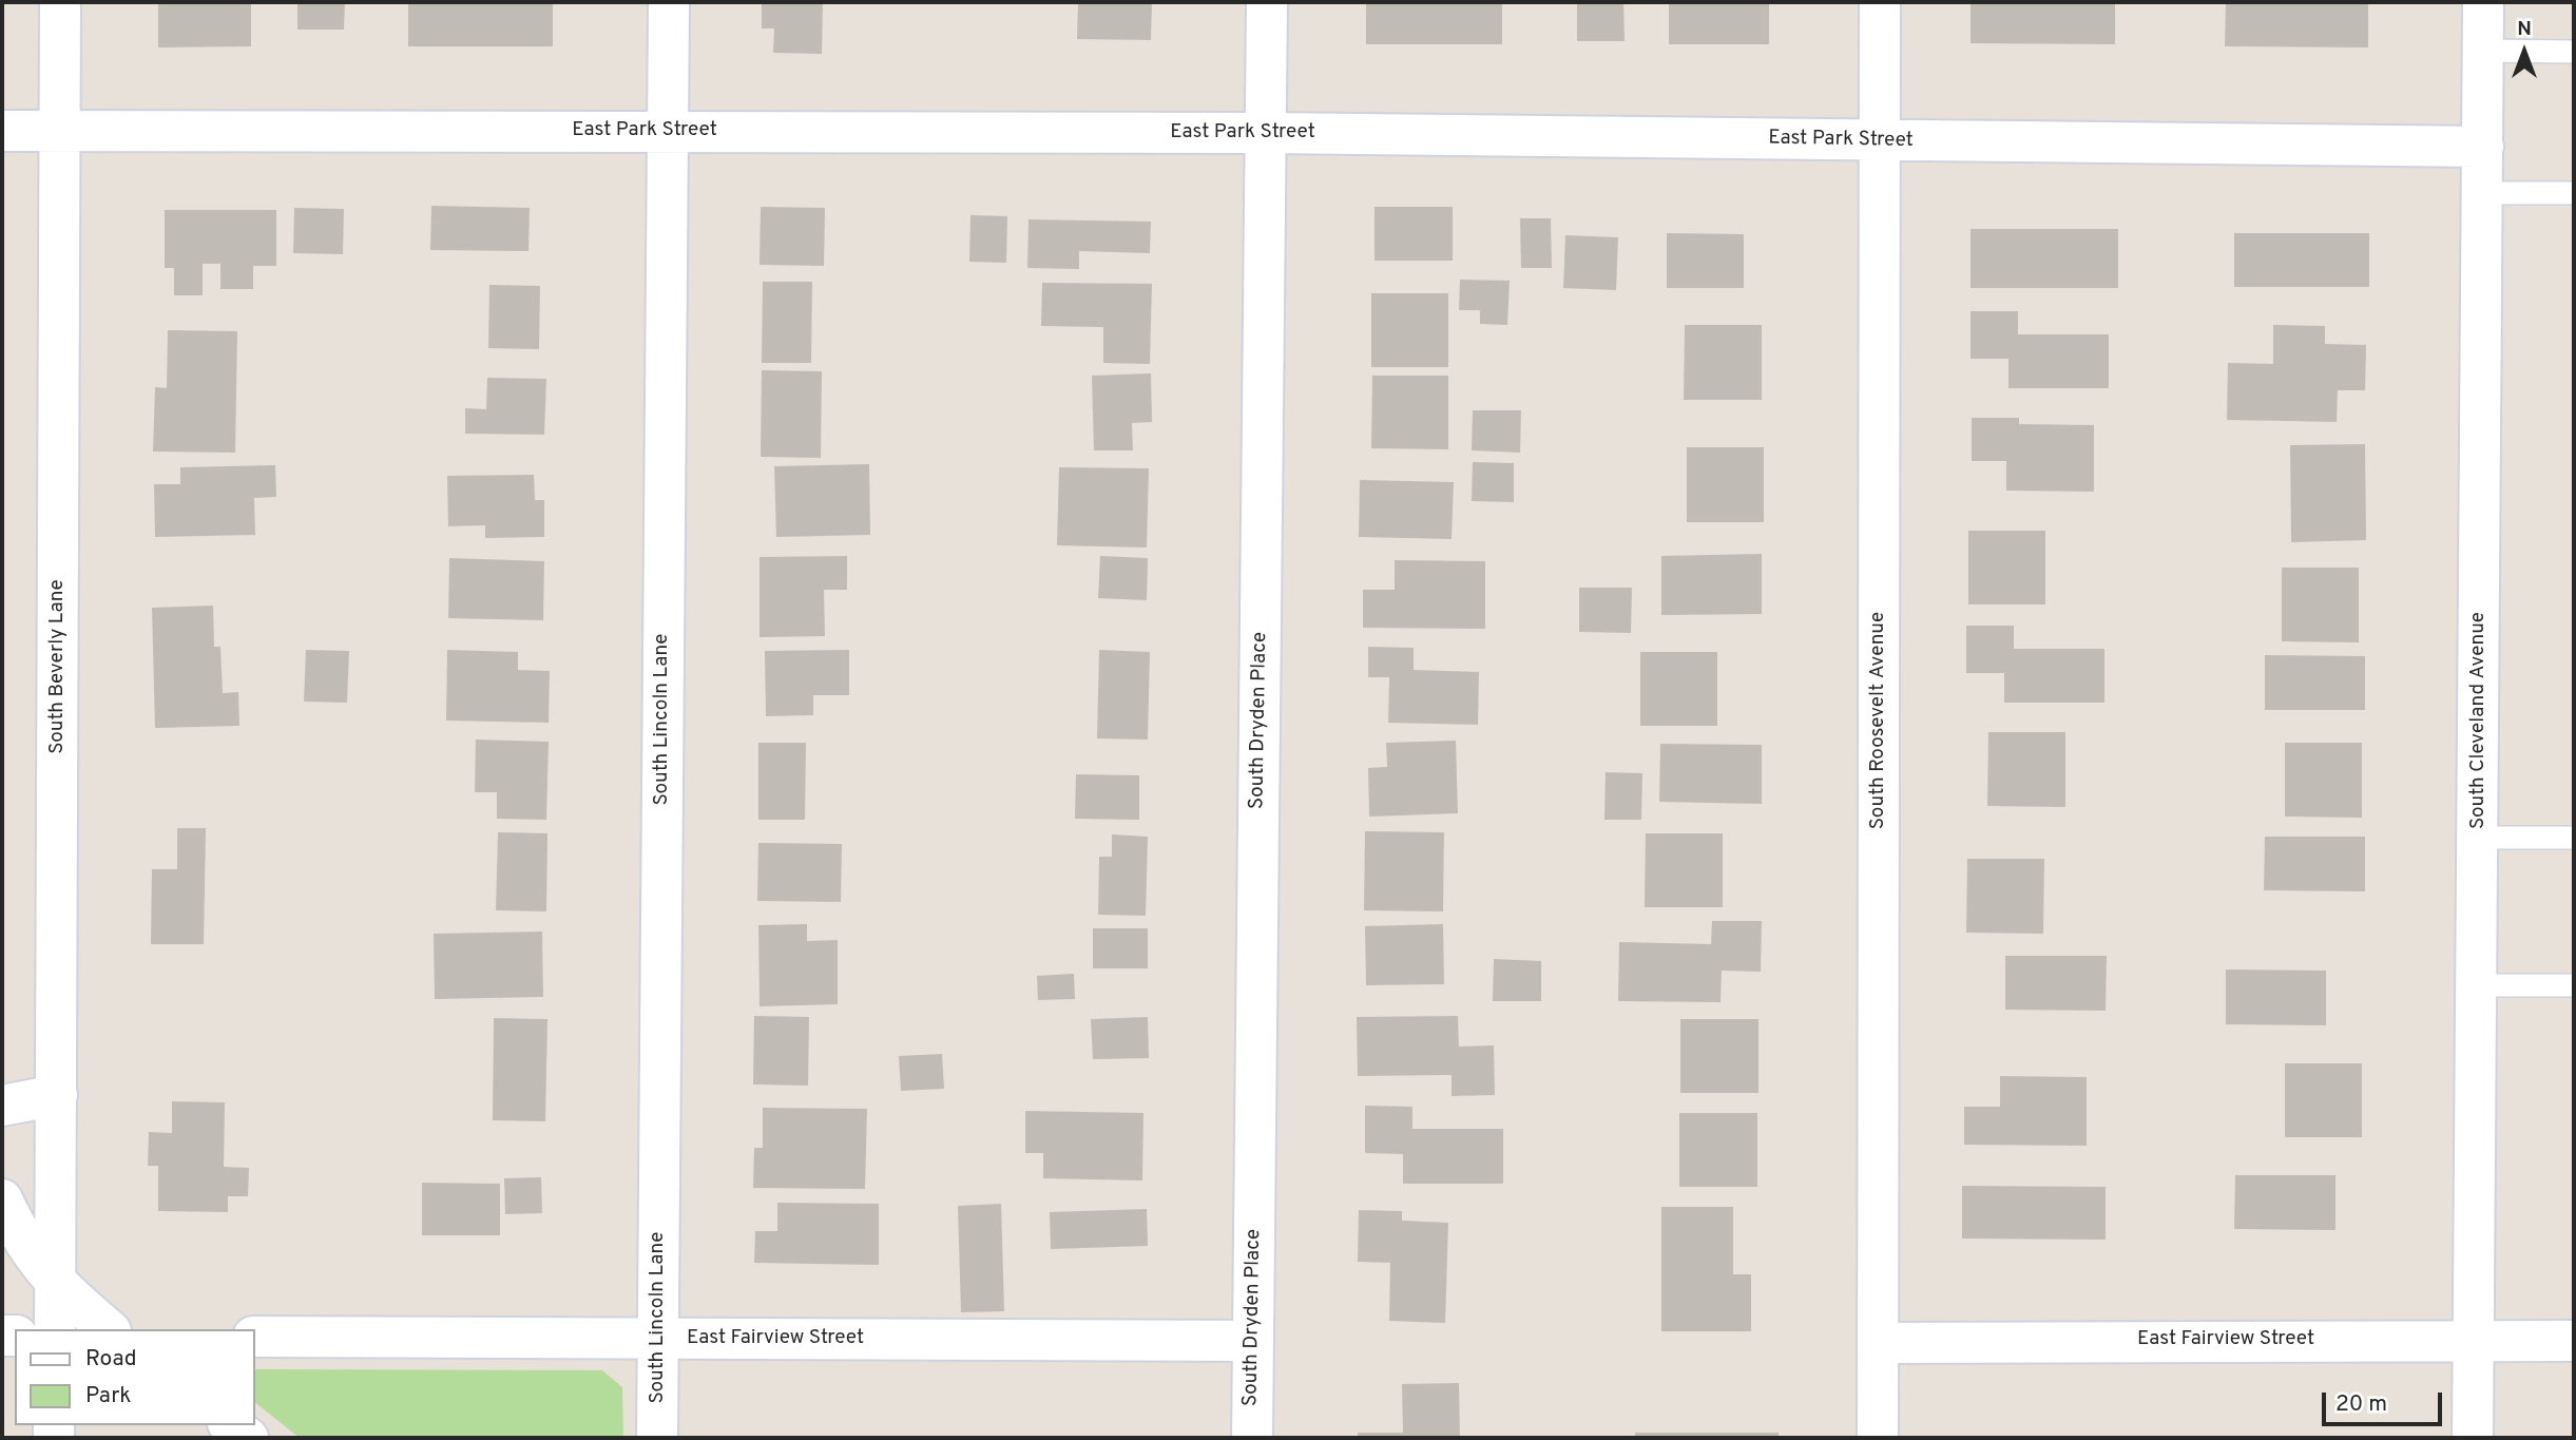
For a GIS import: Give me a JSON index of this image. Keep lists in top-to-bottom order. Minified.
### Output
{"streets":{"street":["East Park Street","South Beverly Lane","South Lincoln Lane","South Dryden Place","South Roosevelt Avenue","South Cleveland Avenue","East Fairview Street"]},"crossings":[["East Park Street","South Beverly Lane"],["East Park Street","South Lincoln Lane"],["East Park Street","South Dryden Place"],["East Park Street","South Roosevelt Avenue"],["East Park Street","South Cleveland Avenue"],["South Lincoln Lane","East Fairview Street"],["South Dryden Place","East Fairview Street"],["South Roosevelt Avenue","East Fairview Street"],["South Cleveland Avenue","East Fairview Street"]],"legend":["Road","Park"],"scale_bar":"20 m","north":"top"}
